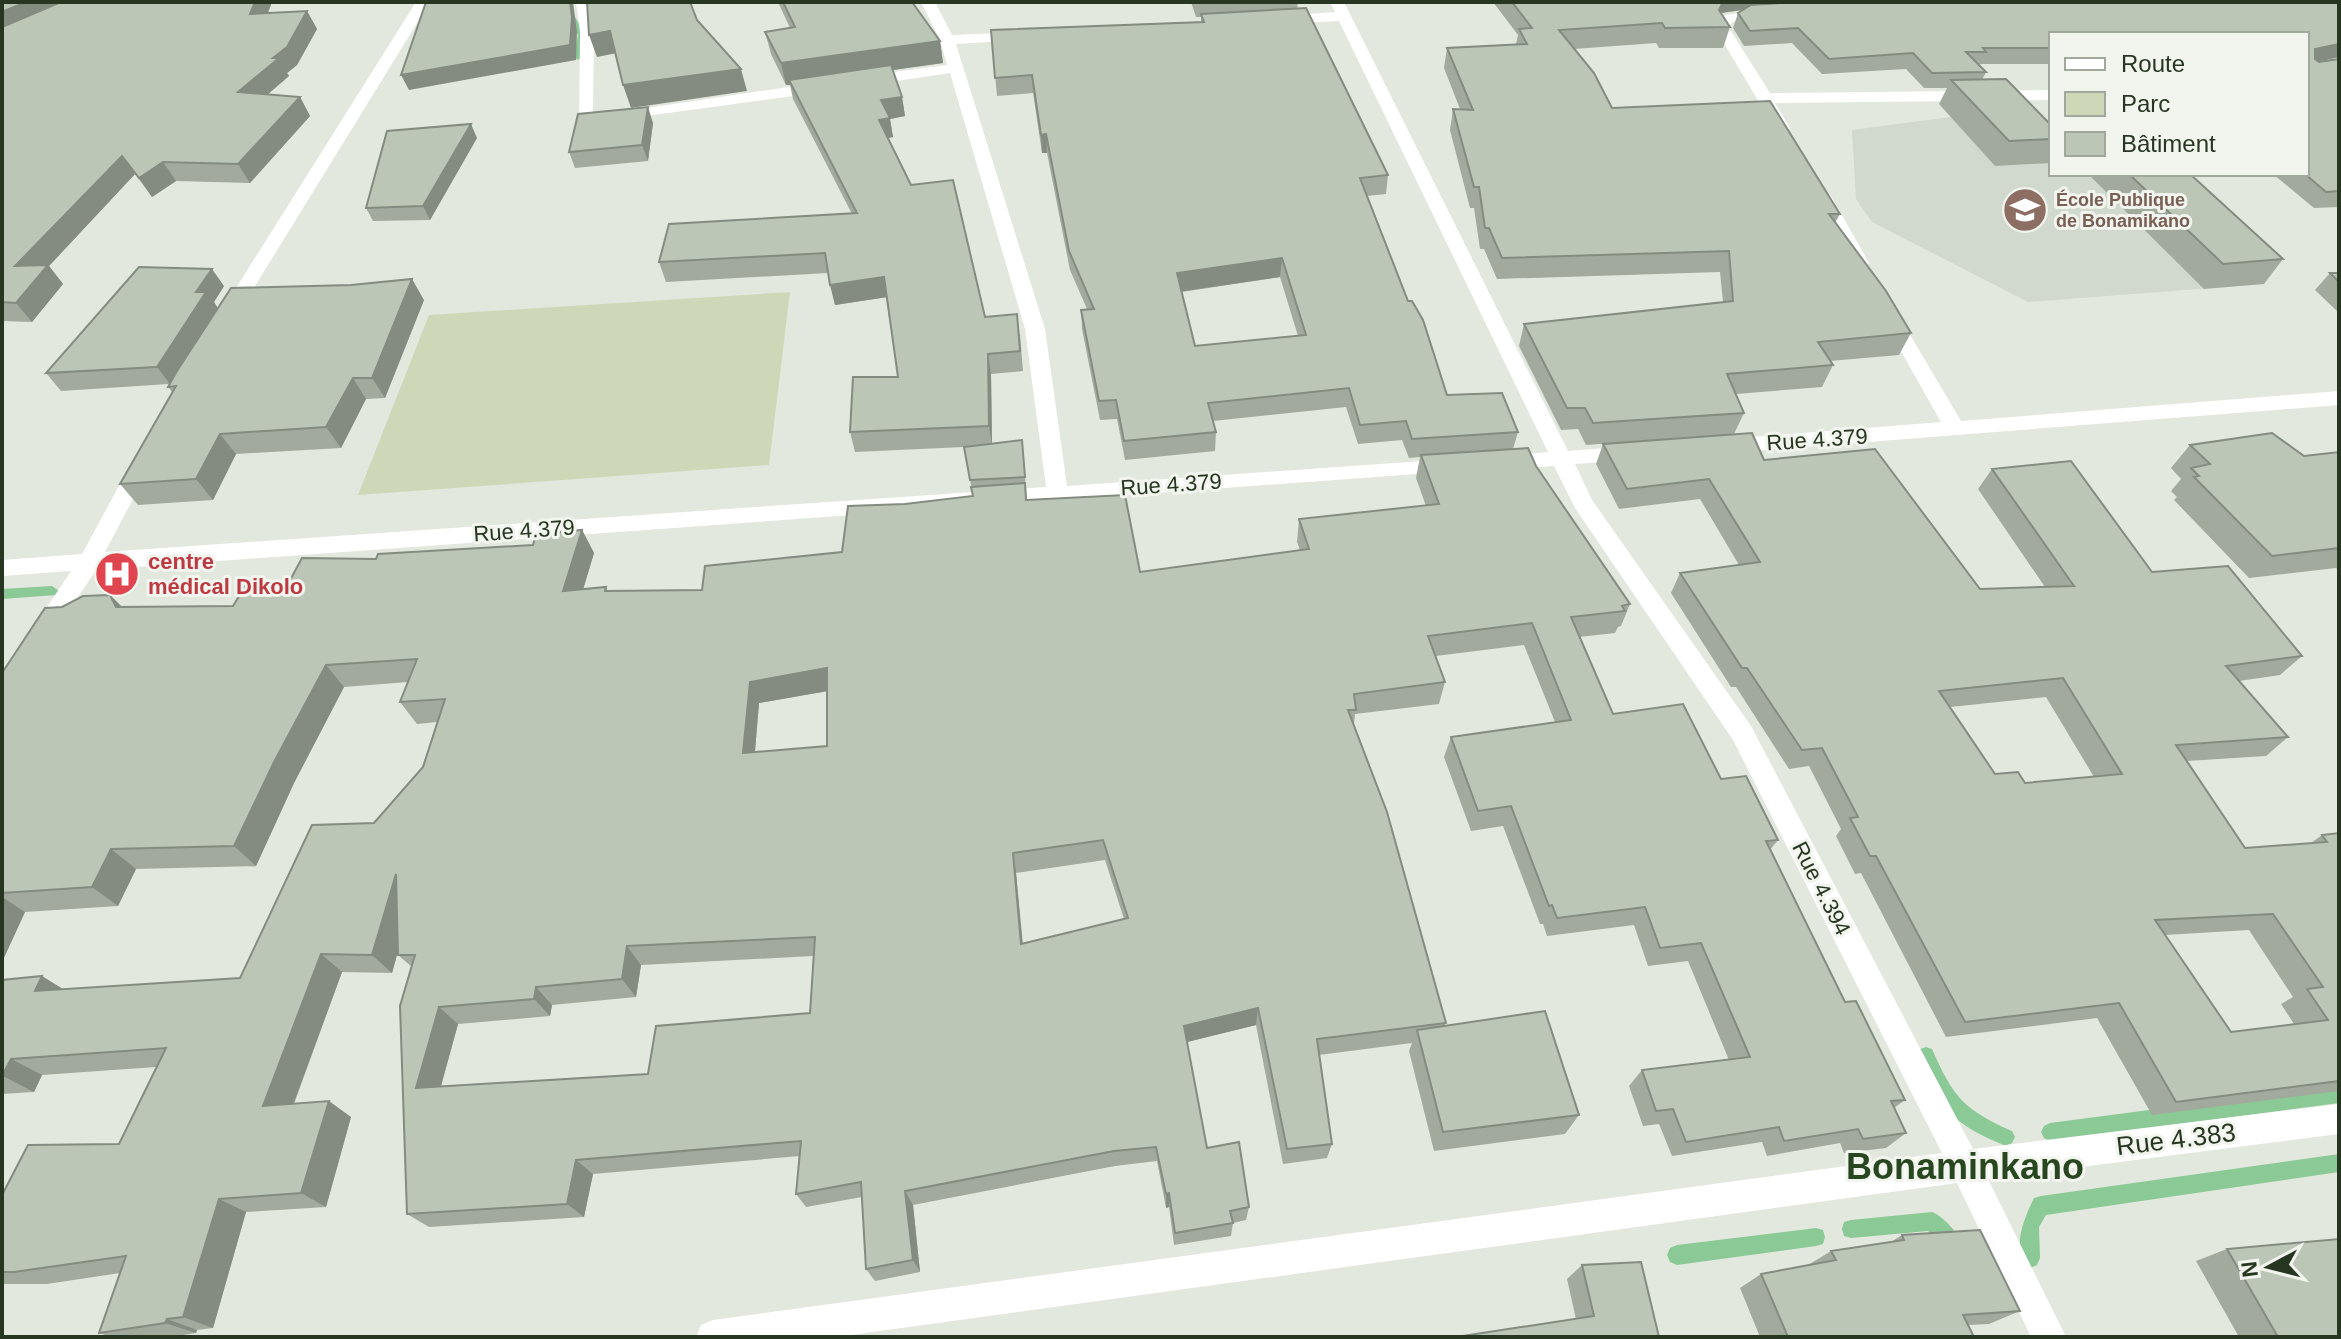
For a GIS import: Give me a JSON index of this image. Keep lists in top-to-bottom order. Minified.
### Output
{"streets":{"street":["Rue 4.379","Rue 4.394","Rue 4.383"]},"crossings":[["Rue 4.379","Rue 4.394"],["Rue 4.394","Rue 4.383"]],"districts":["Bonaminkano"],"places":{"school or university":["École Publique de Bonamikano"],"hospital":["centre médical Dikolo"]},"legend":["Route","Parc","Bâtiment"],"north":"left"}
